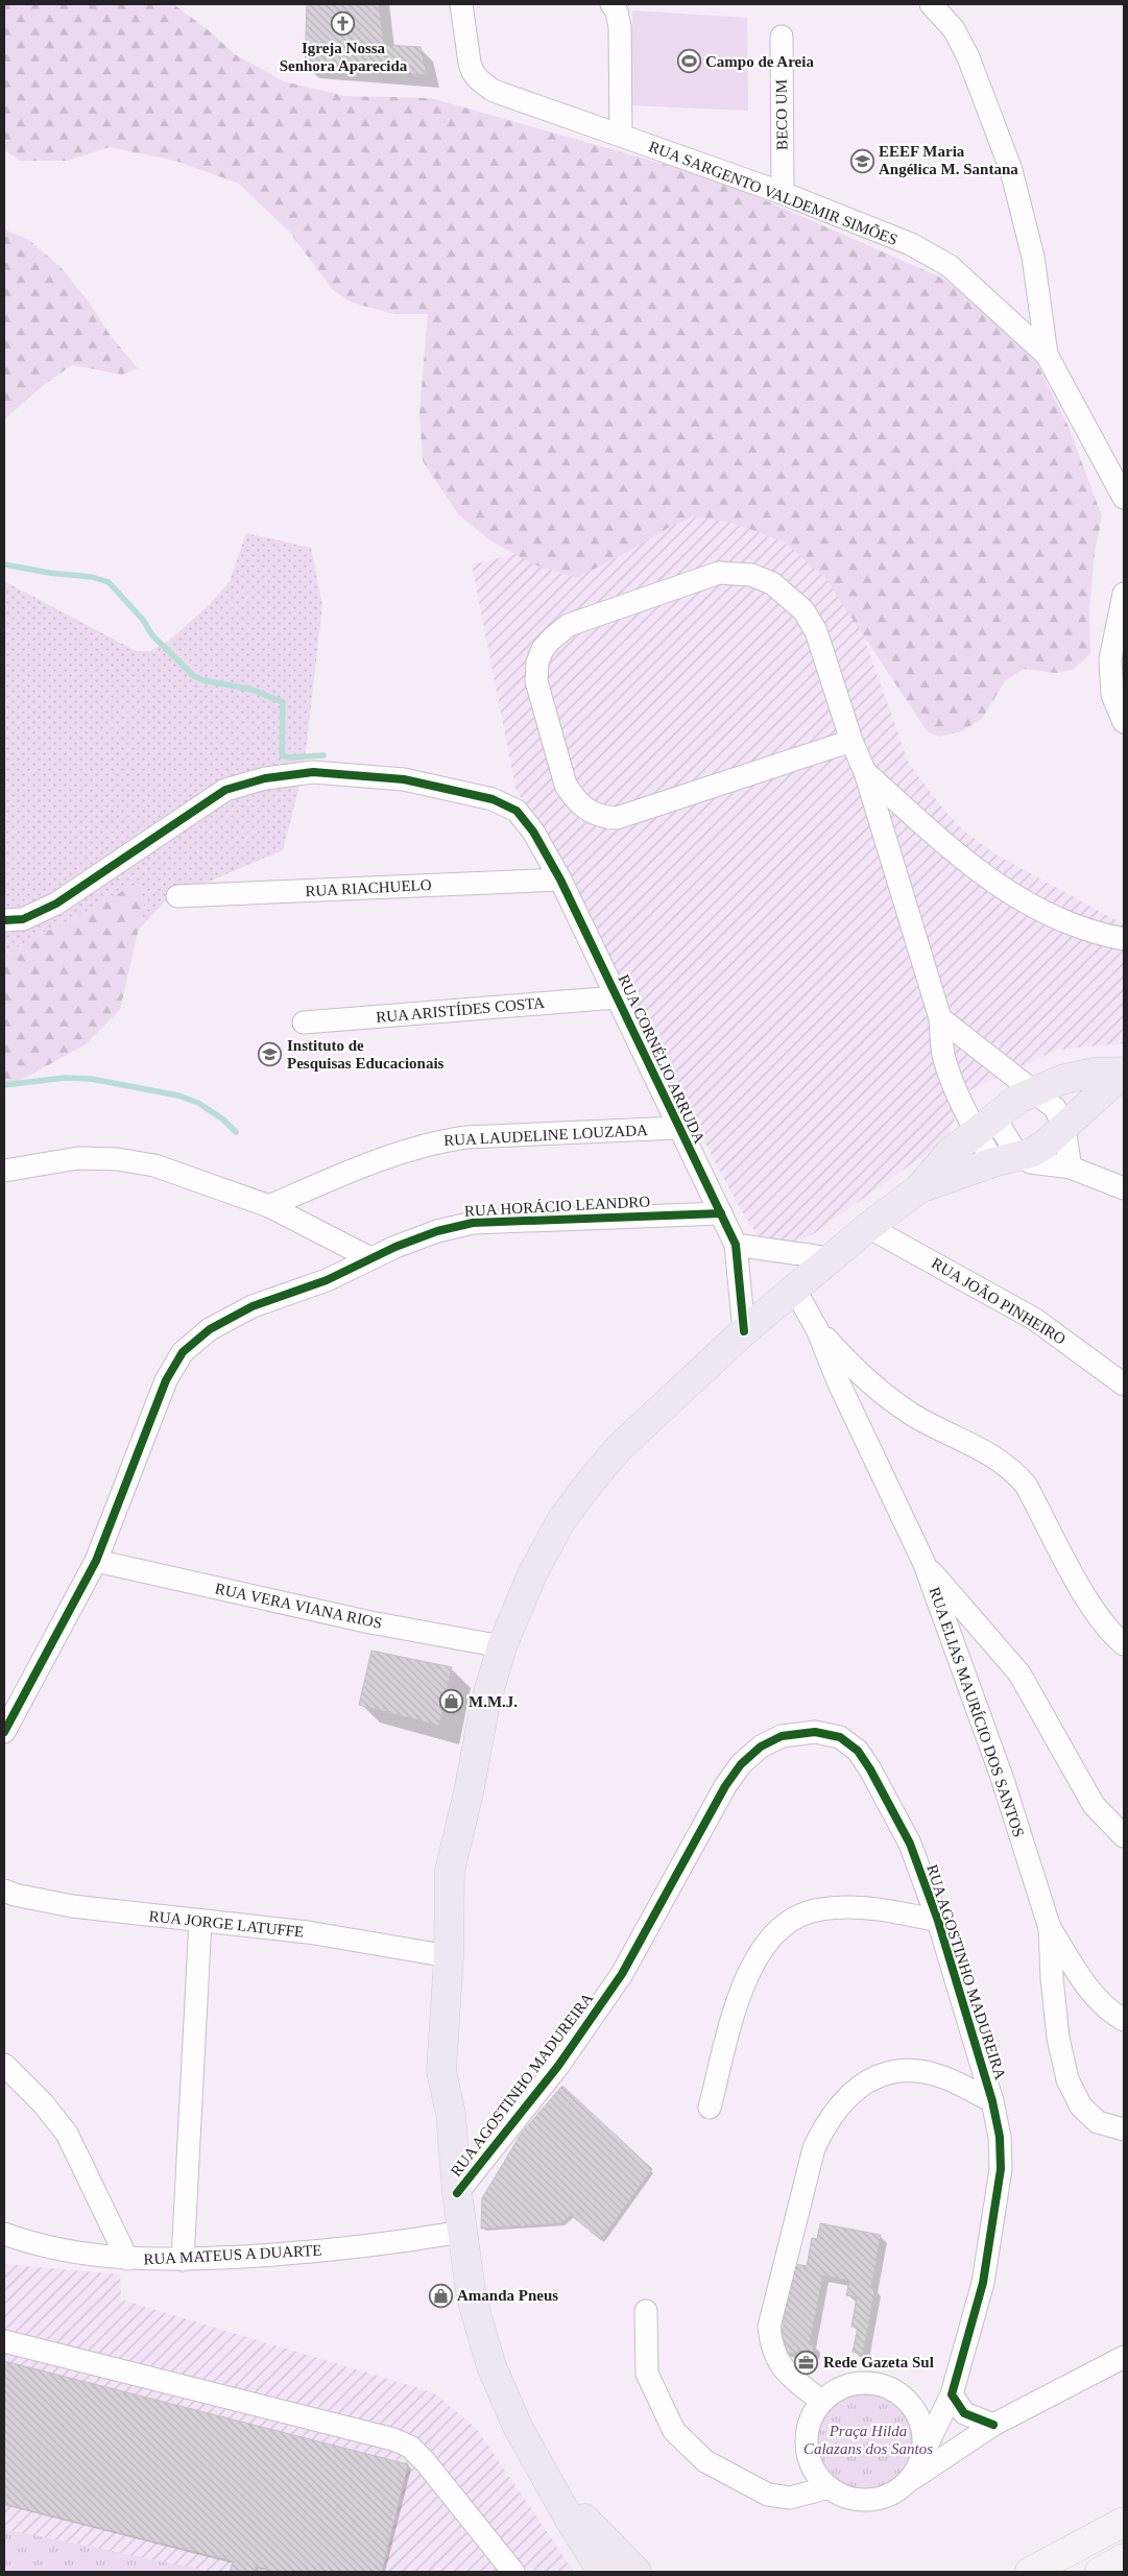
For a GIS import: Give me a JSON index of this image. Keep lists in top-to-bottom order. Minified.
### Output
{"streets":{"street":["BECO UM","RUA SARGENTO VALDEMIR SIMÕES","RUA RIACHUELO","RUA ARISTÍDES COSTA","RUA CORNÉLIO ARRUDA","RUA LAUDELINE LOUZADA","RUA HORÁCIO LEANDRO","RUA JOÃO PINHEIRO","RUA VERA VIANA RIOS","RUA ELIAS MAURÍCIO DOS SANTOS","RUA JORGE LATUFFE","RUA AGOSTINHO MADUREIRA","RUA MATEUS A DUARTE"]},"crossings":[["BECO UM","RUA SARGENTO VALDEMIR SIMÕES"],["RUA RIACHUELO","RUA CORNÉLIO ARRUDA"],["RUA ARISTÍDES COSTA","RUA CORNÉLIO ARRUDA"],["RUA CORNÉLIO ARRUDA","RUA LAUDELINE LOUZADA"],["RUA CORNÉLIO ARRUDA","RUA HORÁCIO LEANDRO"],["RUA HORÁCIO LEANDRO","RUA VERA VIANA RIOS"]],"parks":["Praça Hilda Calazans dos Santos"],"places":{"church":["Igreja Nossa Senhora Aparecida"],"sports":["Campo de Areia"],"school or university":["EEEF Maria Angélica M. Santana","Instituto de Pesquisas Educacionais"],"shop":["M.M.J.","Amanda Pneus"],"office":["Rede Gazeta Sul"]}}
